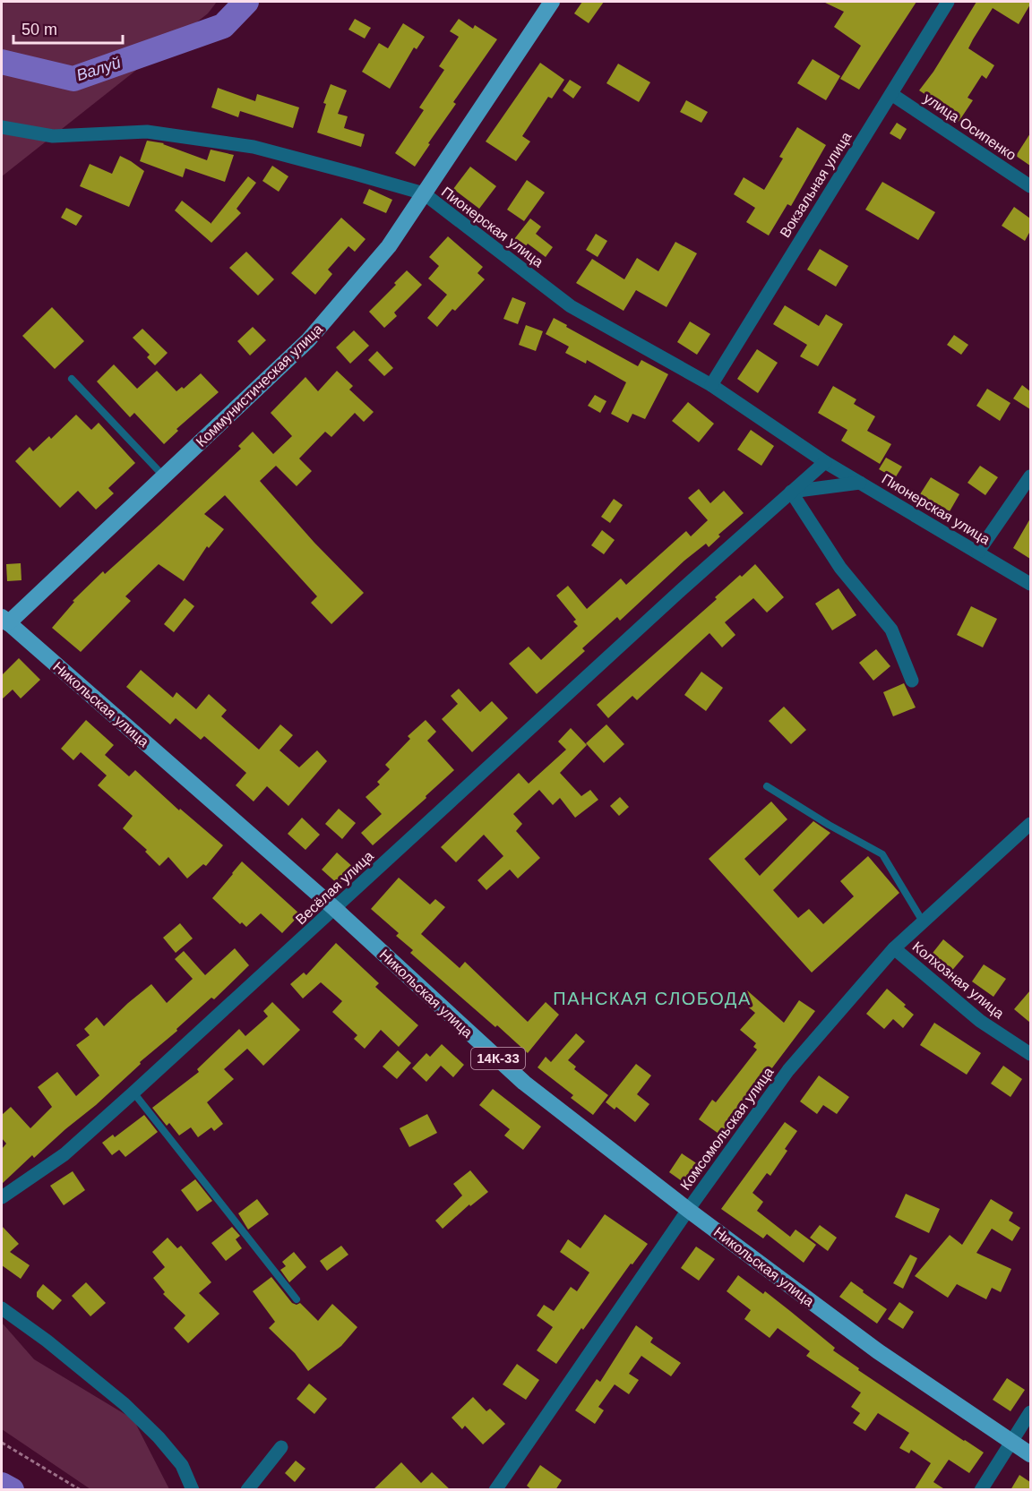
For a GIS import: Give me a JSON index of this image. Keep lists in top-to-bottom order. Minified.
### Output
{"streets":{"main road":["Коммунистическая улица","Никольская улица","14К-33"],"street":["улица Осипенко","Вокзальная улица","Пионерская улица","Весёлая улица","Колхозная улица","Комсомольская улица"]},"crossings":[["улица Осипенко","Вокзальная улица"],["Вокзальная улица","Пионерская улица"],["Пионерская улица","Коммунистическая улица"],["Коммунистическая улица","Никольская улица"],["Никольская улица","Весёлая улица"],["Никольская улица","Комсомольская улица"],["Колхозная улица","Комсомольская улица"]],"districts":["ПАНСКАЯ СЛОБОДА"],"water":["Валуй"],"scale_bar":"50 m"}
